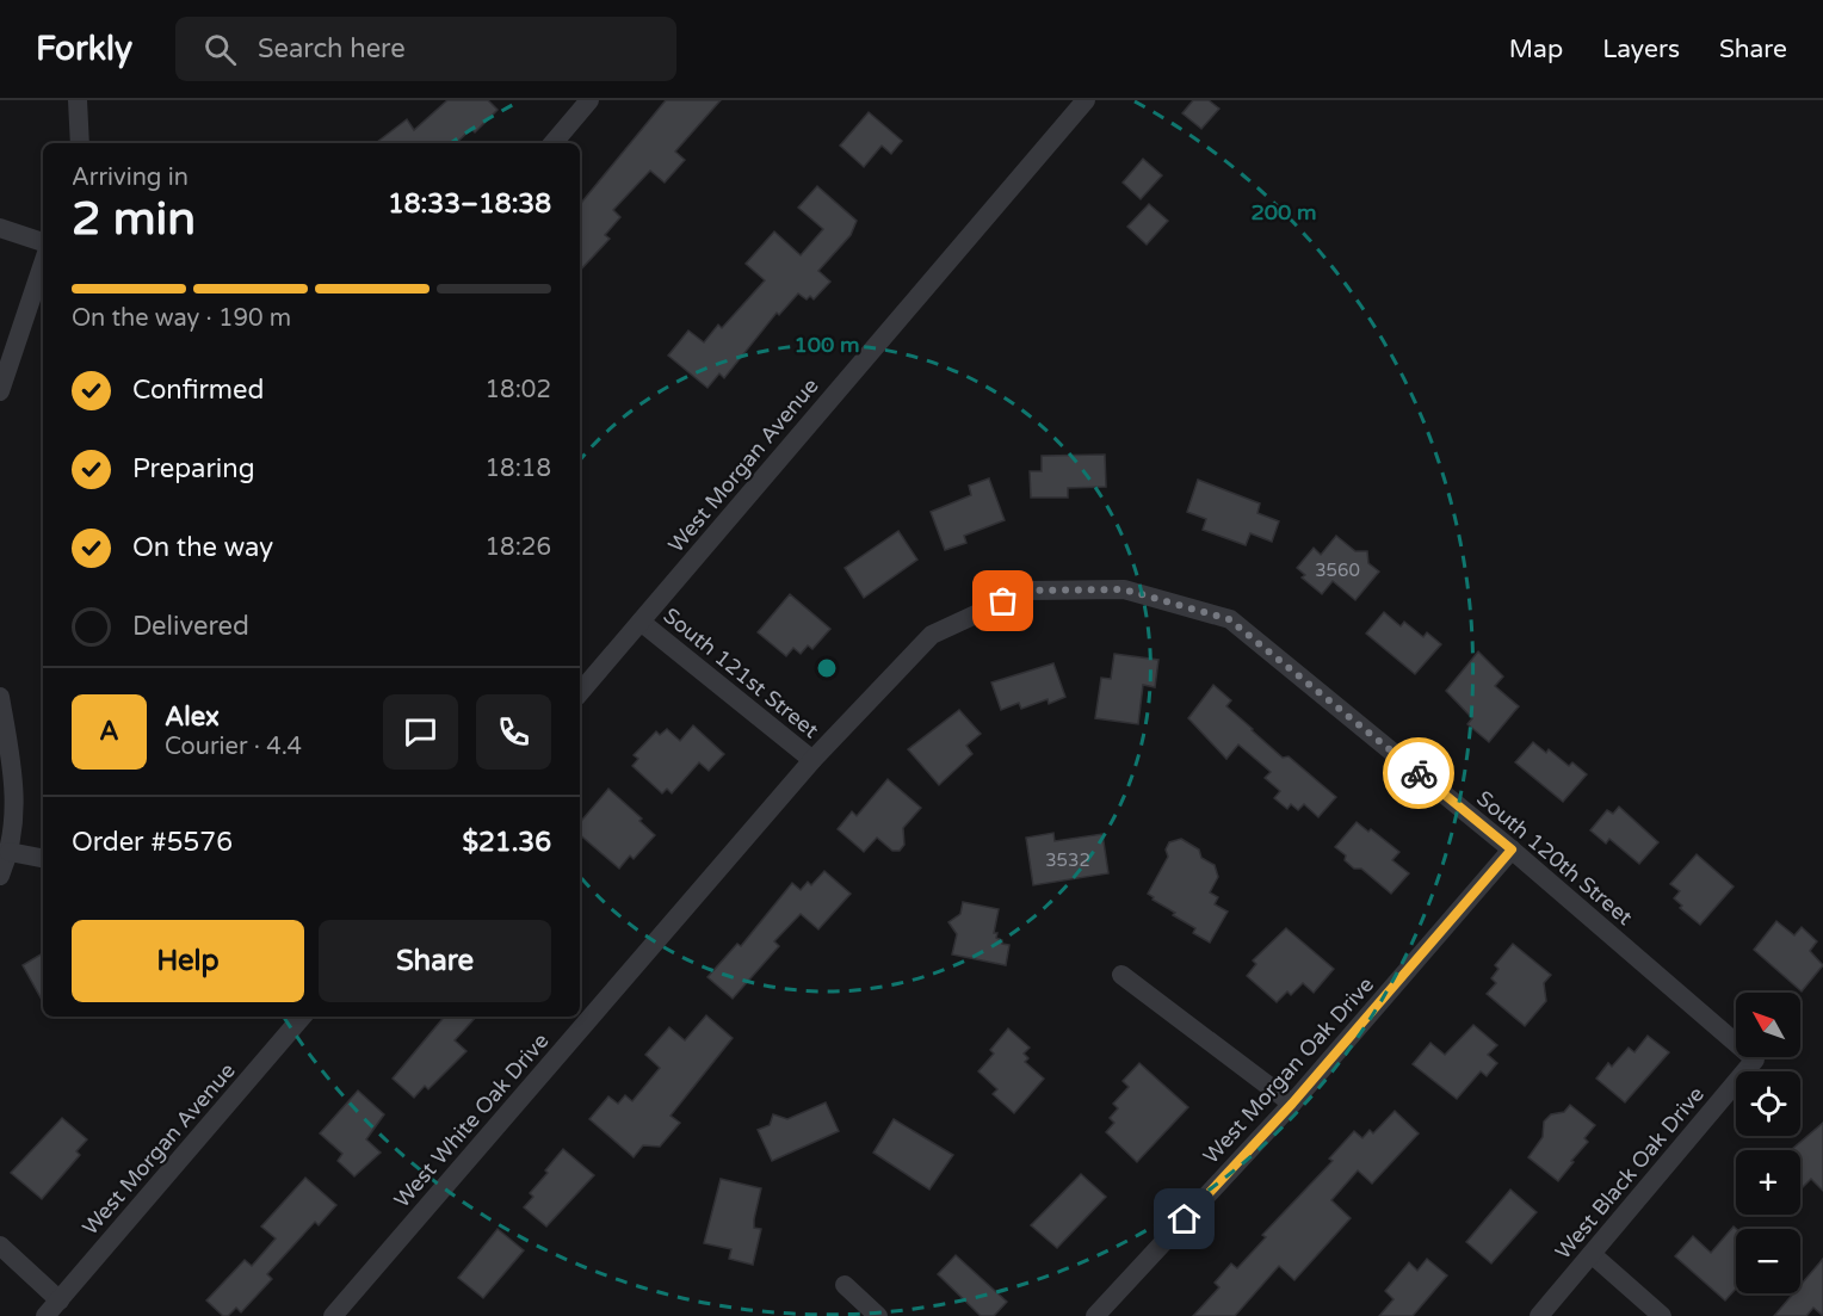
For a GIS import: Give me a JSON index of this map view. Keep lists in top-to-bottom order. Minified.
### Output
{"streets":{"street":["West Morgan Avenue","South 121st Street","South 120th Street","West Morgan Oak Drive","West White Oak Drive","West Black Oak Drive"]},"crossings":[["West Morgan Avenue","South 121st Street"],["South 121st Street","South 120th Street"],["South 121st Street","West White Oak Drive"],["South 120th Street","West Morgan Oak Drive"],["South 120th Street","West White Oak Drive"],["South 120th Street","West Black Oak Drive"]],"house_numbers":["3560","3532"],"north":"top left","page":{"header":"Forkly","search":"Search here","nav":["Map","Layers","Share"],"heading":["2 min","Arriving in","18:33–18:38"],"panel":["Alex","Courier · 4.4","Order #5576","$21.36"],"bar":"On the way · 190 m","list":[["Confirmed","18:02"],["Preparing","18:18"],["On the way","18:26"],"Delivered"],"round":"A","buttons":["Help","Share"],"map_buttons":["+","−"]},"rings":["200 m","100 m"]}
